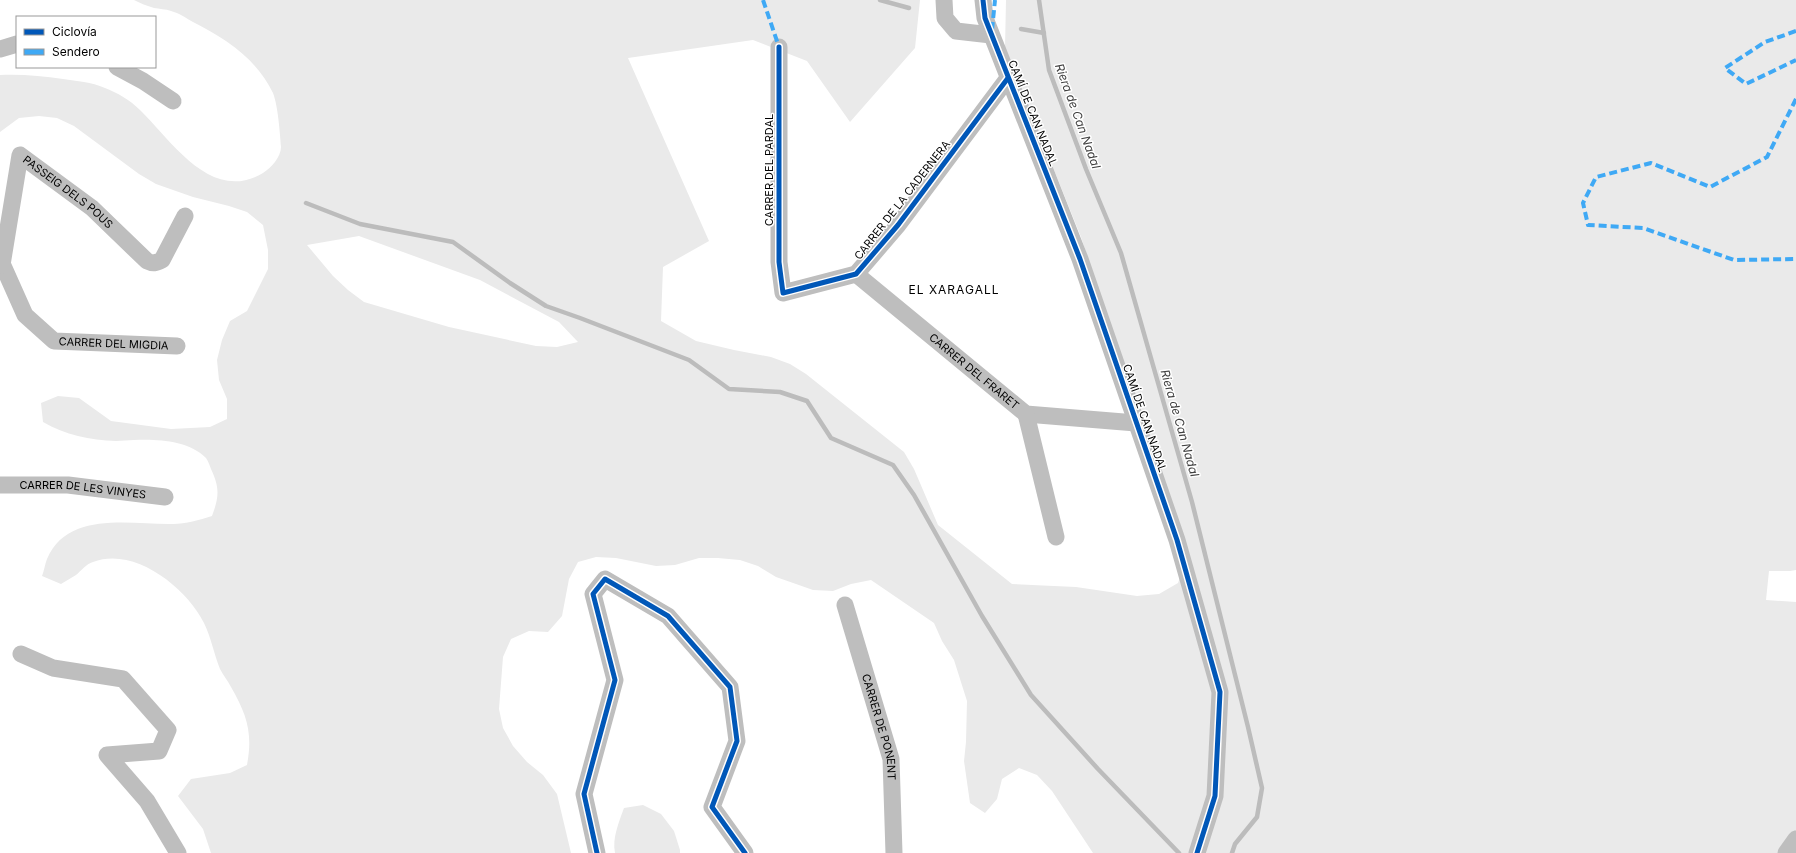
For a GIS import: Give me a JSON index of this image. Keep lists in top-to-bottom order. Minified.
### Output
{"streets":{"street":["CAMÍ DE CAN NADAL","CARRER DEL PARDAL","PASSEIG DELS POUS","CARRER DE LA CADERNERA","CARRER DEL MIGDIA","CARRER DEL FRARET","CARRER DE LES VINYES","CARRER DE PONENT"]},"crossings":[["CAMÍ DE CAN NADAL","CARRER DE LA CADERNERA"],["CAMÍ DE CAN NADAL","CARRER DEL FRARET"],["CARRER DEL PARDAL","CARRER DE LA CADERNERA"],["PASSEIG DELS POUS","CARRER DEL MIGDIA"],["CARRER DE LA CADERNERA","CARRER DEL FRARET"]],"districts":["EL XARAGALL"],"water":["Riera de Can Nadal"],"legend":["Ciclovía","Sendero"]}
